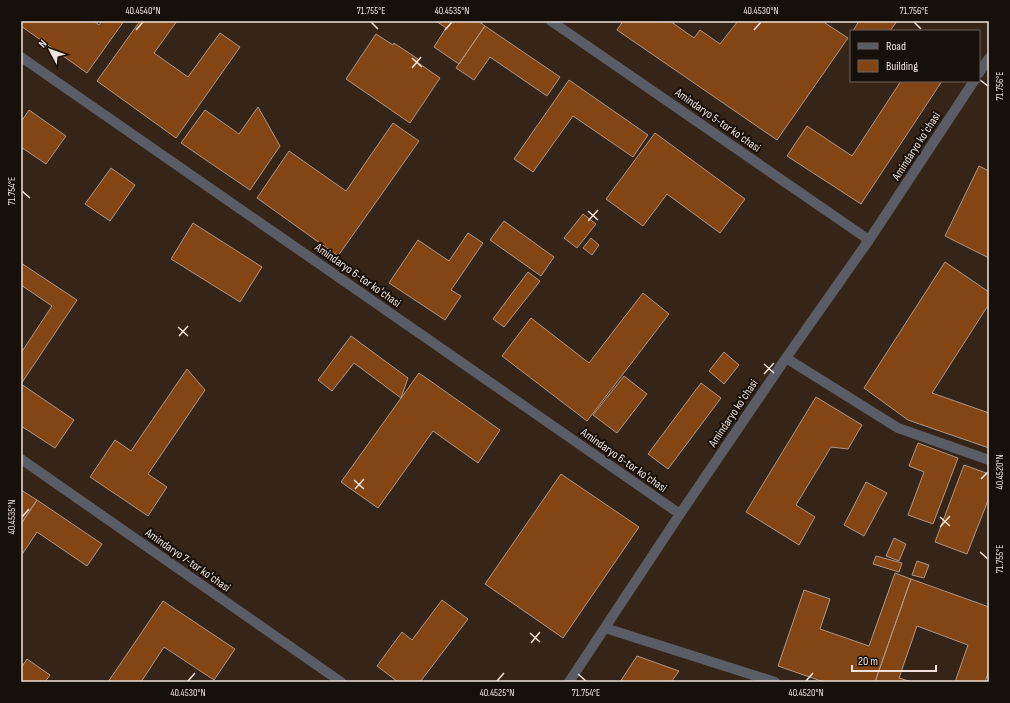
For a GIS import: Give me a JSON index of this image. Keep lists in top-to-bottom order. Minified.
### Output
{"streets":{"street":["Amindaryo 5-tor koʻchasi","Amindaryo koʻchasi","Amindaryo 6-tor koʻchasi","Amindaryo 7-tor koʻchasi"]},"crossings":[["Amindaryo 5-tor koʻchasi","Amindaryo koʻchasi"],["Amindaryo koʻchasi","Amindaryo 6-tor koʻchasi"]],"legend":["Road","Building"],"scale_bar":"20 m","north":"top left","coordinates":["40.4540°N","71.755°E","40.4535°N","40.4530°N","71.756°E","71.754°E","40.4520°N","40.4525°N"]}
